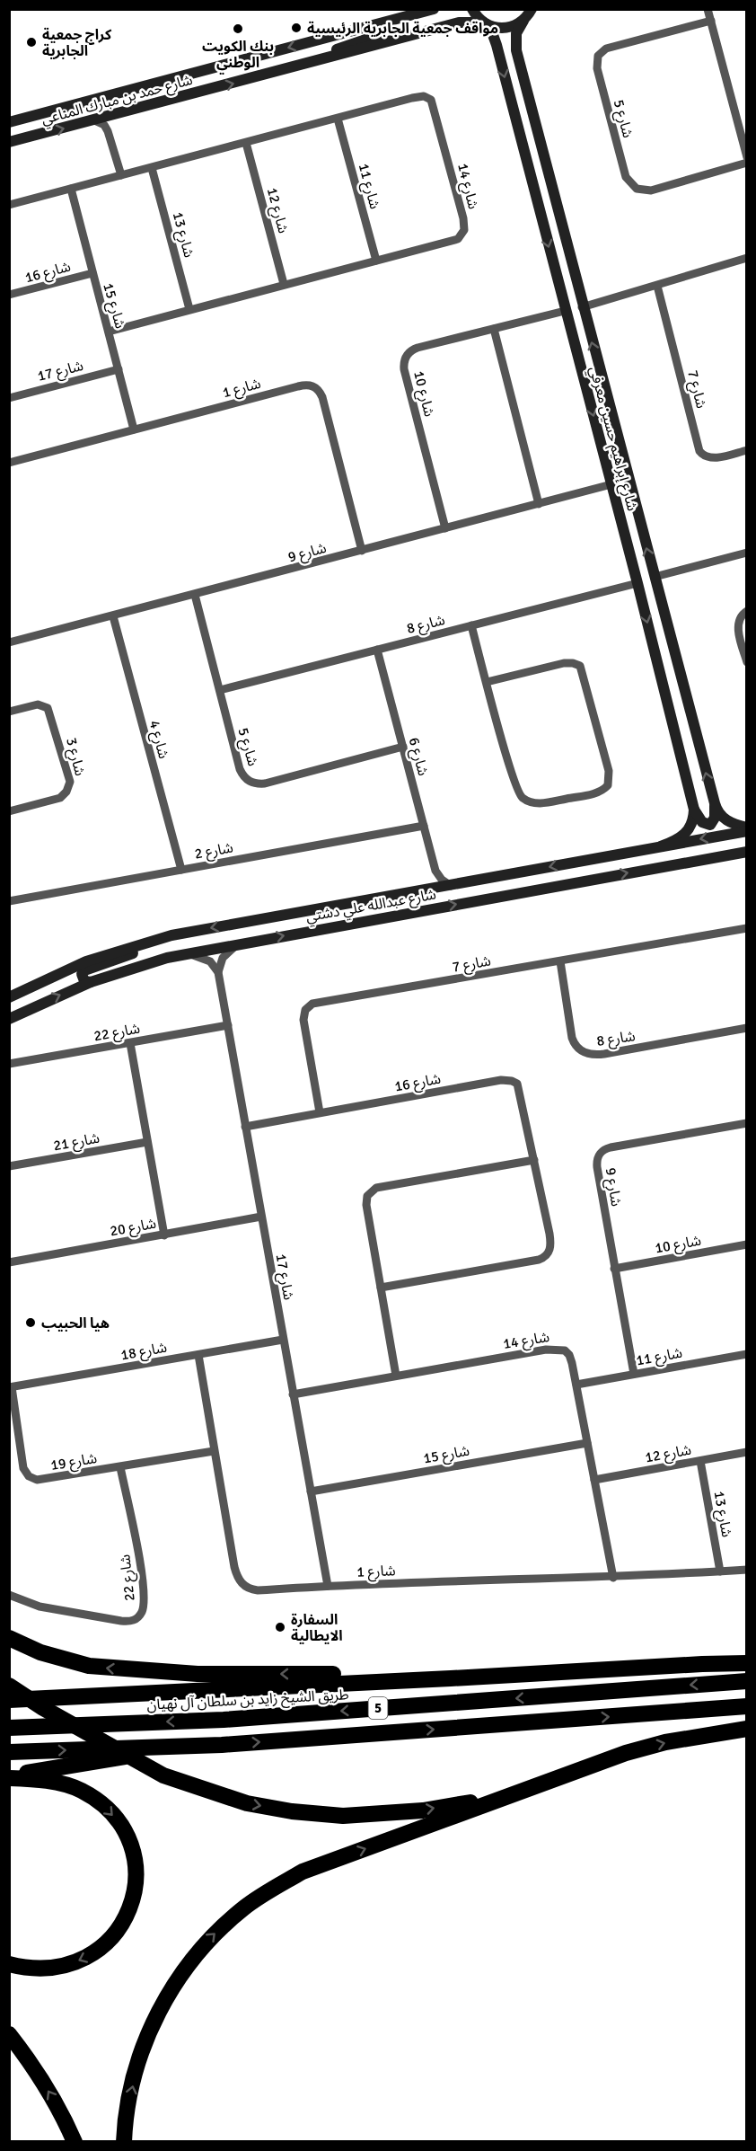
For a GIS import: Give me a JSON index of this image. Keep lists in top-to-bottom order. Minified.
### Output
{"streets":{"highway":["طريق الشيخ زايد بن سلطان آل نهيان","5"],"street":["شارع حمد بن مبارك المناعي","شارع 5","شارع 11","شارع 14","شارع 12","شارع 13","شارع 16","شارع 15","شارع 17","شارع 1","شارع 7","شارع 10","شارع إبراهيم حسين معرفي","شارع 9","شارع 8","شارع 4","شارع 3","شارع 6","شارع 2","شارع عبدالله علي دشتي","شارع 22","شارع 21","شارع 20","شارع 18","شارع 19"]},"crossings":[["شارع حمد بن مبارك المناعي","شارع إبراهيم حسين معرفي"],["شارع 5","شارع 9"],["شارع 5","شارع 8"],["شارع 5","شارع 6"],["شارع 11","شارع 14"],["شارع 11","شارع 9"],["شارع 14","شارع 12"],["شارع 14","شارع 13"],["شارع 14","شارع 15"],["شارع 14","شارع 17"],["شارع 14","شارع 1"],["شارع 12","شارع 13"],["شارع 13","شارع 1"],["شارع 16","شارع 15"],["شارع 16","شارع 17"],["شارع 16","شارع 7"],["شارع 15","شارع 17"],["شارع 15","شارع 1"],["شارع 17","شارع 1"],["شارع 17","شارع 22"],["شارع 17","شارع 20"],["شارع 17","شارع 18"],["شارع 1","شارع 9"],["شارع 1","شارع 18"],["شارع 1","شارع 19"],["شارع 7","شارع 8"],["شارع 10","شارع إبراهيم حسين معرفي"],["شارع 10","شارع 9"],["شارع إبراهيم حسين معرفي","شارع 9"],["شارع إبراهيم حسين معرفي","شارع 8"],["شارع إبراهيم حسين معرفي","شارع عبدالله علي دشتي"],["شارع 9","شارع 4"],["شارع 8","شارع 6"],["شارع 4","شارع 2"],["شارع 6","شارع 2"],["شارع 22","شارع 19"],["شارع 18","شارع 19"]],"places":["مواقف جمعية الجابرية الرئيسية","بنك الكويت الوطني","كراج جمعية الجابرية","هيا الحبيب","السفارة الايطالية"]}
